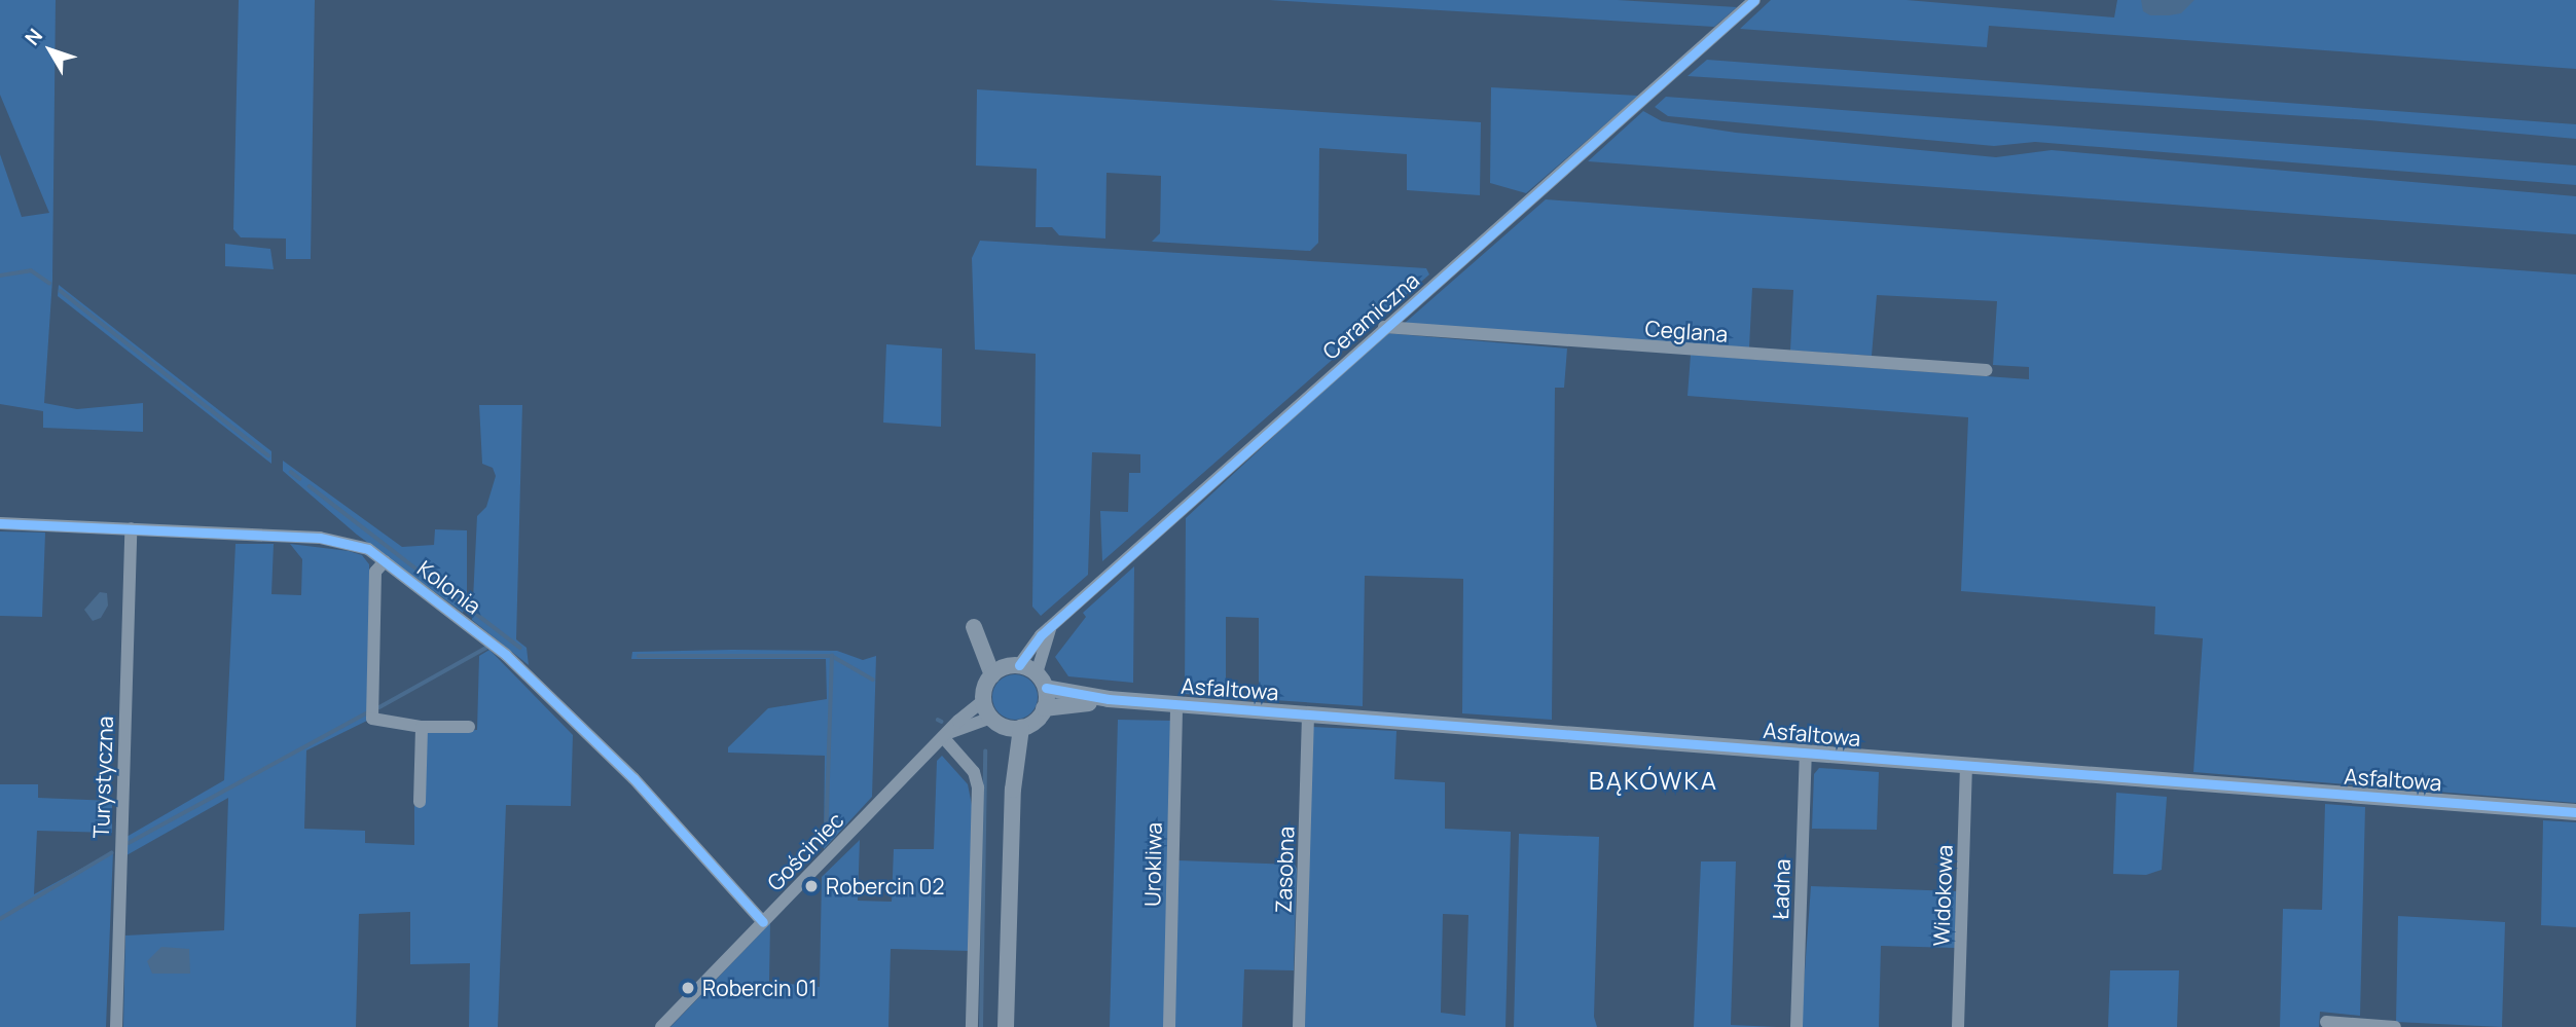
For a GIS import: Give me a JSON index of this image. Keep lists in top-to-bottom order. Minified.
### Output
{"streets":{"street":["Ceramiczna","Ceglana","Kolonia","Asfaltowa","Turystyczna","Gościniec","Urokliwa","Zasobna","Ładna","Widokowa"]},"crossings":[["Ceramiczna","Ceglana"],["Ceramiczna","Asfaltowa"],["Ceramiczna","Gościniec"],["Kolonia","Turystyczna"],["Kolonia","Gościniec"],["Asfaltowa","Gościniec"],["Asfaltowa","Urokliwa"],["Asfaltowa","Zasobna"],["Asfaltowa","Ładna"],["Asfaltowa","Widokowa"]],"districts":["BĄKÓWKA"],"places":["Robercin 02","Robercin 01"],"north":"top left"}
